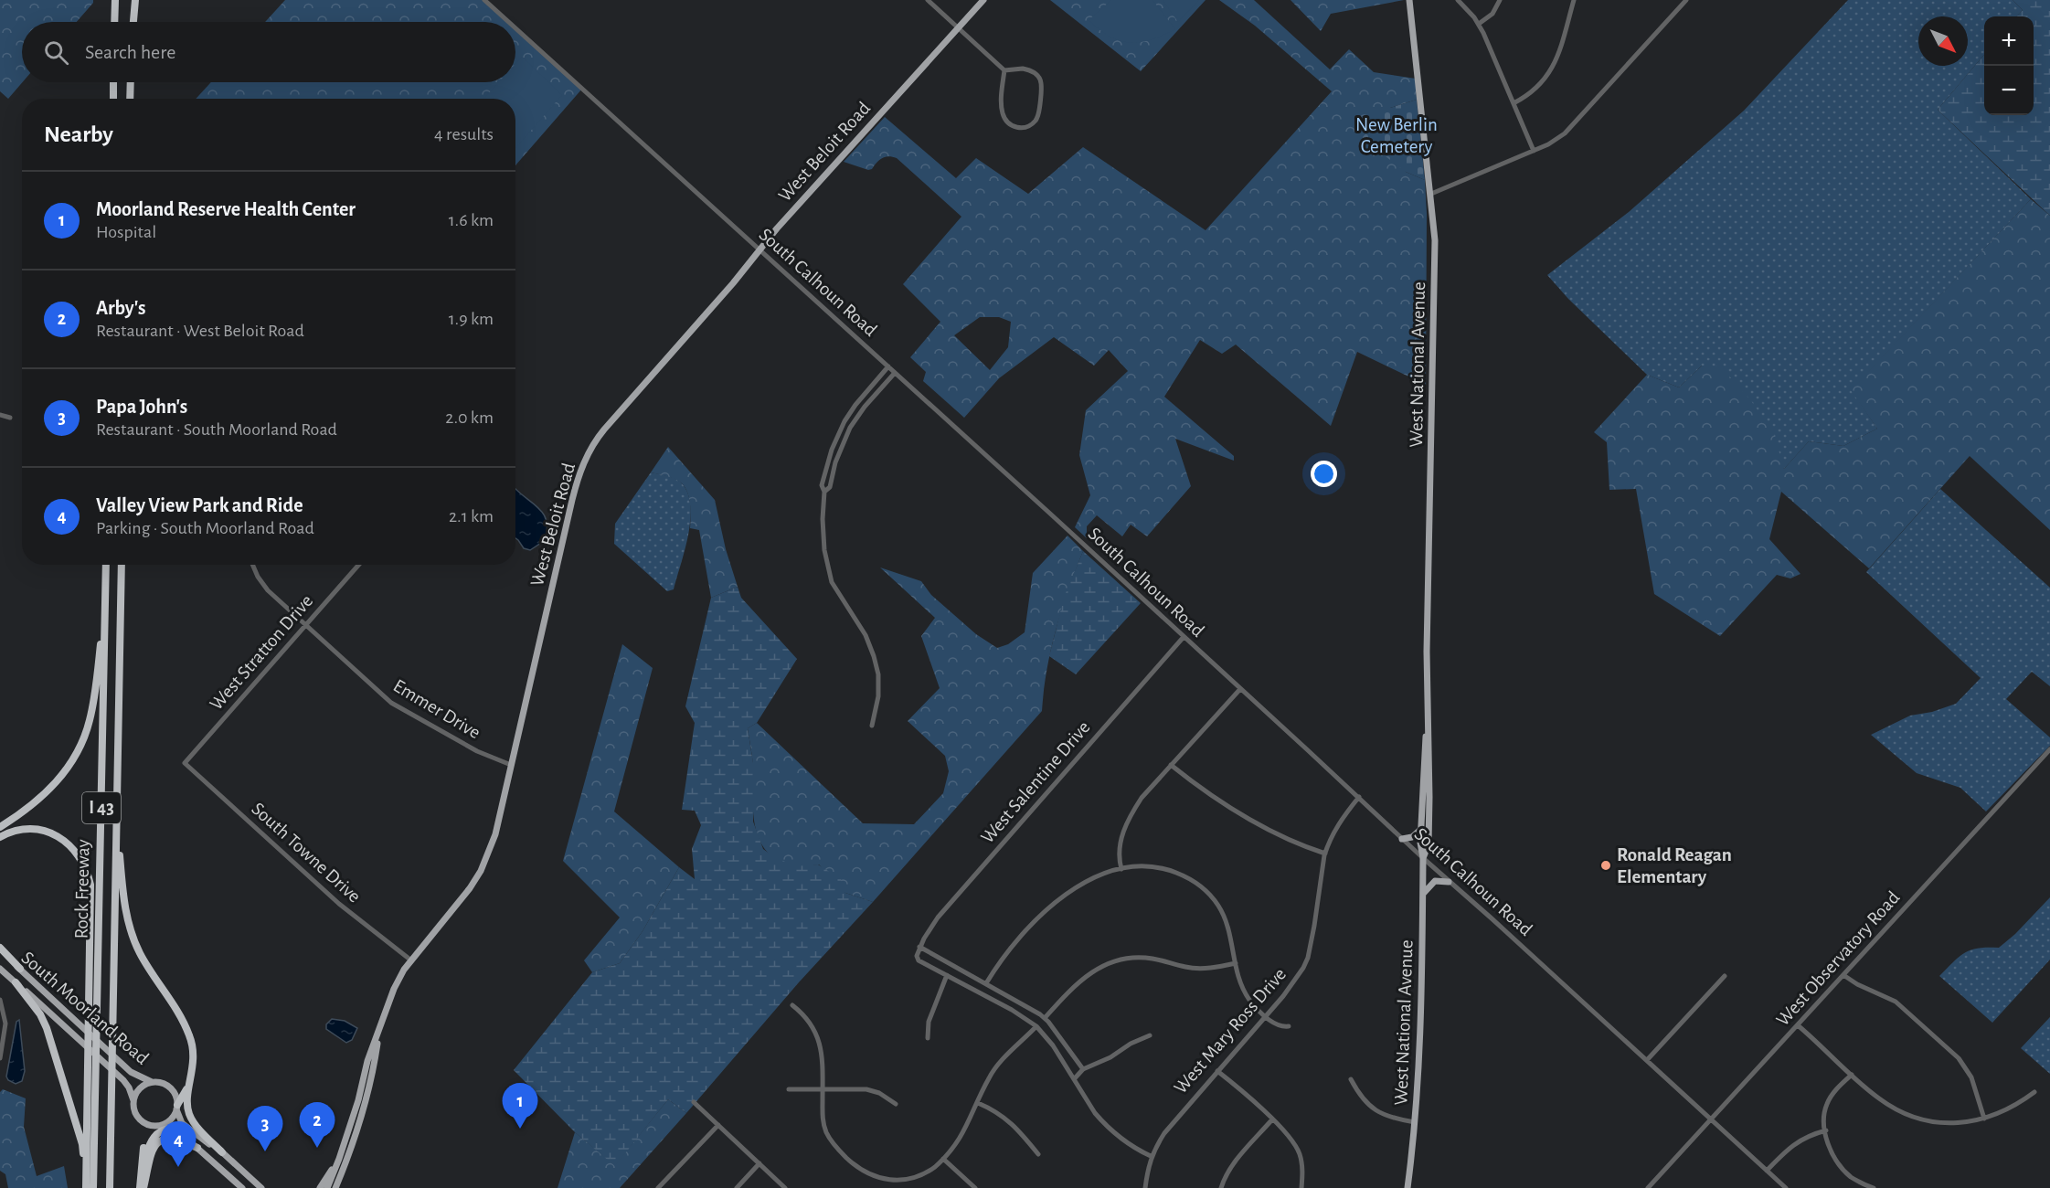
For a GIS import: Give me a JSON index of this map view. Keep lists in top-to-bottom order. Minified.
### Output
{"streets":{"highway":["I 43","Rock Freeway"],"main road":["West Beloit Road","West National Avenue","South Moorland Road"],"street":["South Calhoun Road","West Stratton Drive","Emmer Drive","West Salentine Drive","South Towne Drive","West Observatory Road","West Mary Ross Drive"]},"crossings":[["West Beloit Road","South Calhoun Road"],["West Beloit Road","Emmer Drive"],["West Beloit Road","South Towne Drive"],["South Calhoun Road","West National Avenue"],["South Calhoun Road","West Salentine Drive"],["South Calhoun Road","West Observatory Road"],["South Calhoun Road","West Mary Ross Drive"],["West Stratton Drive","Emmer Drive"],["West Stratton Drive","South Towne Drive"]],"parks":["New Berlin Cemetery"],"places":["Ronald Reagan Elementary"],"north":"bottom right","page":{"map_buttons":["+","−"],"search":"Search here","heading":["Nearby","4 results"],"list":[{"mark":"1","name":"Moorland Reserve Health Center","note":"Hospital","value":"1.6 km"},{"mark":"2","name":"Arby's","note":"Restaurant · West Beloit Road","value":"1.9 km"},{"mark":"3","name":"Papa John's","note":"Restaurant · South Moorland Road","value":"2.0 km"},{"mark":"4","name":"Valley View Park and Ride","note":"Parking · South Moorland Road","value":"2.1 km"}],"pins":["1","2","3","4"]}}
